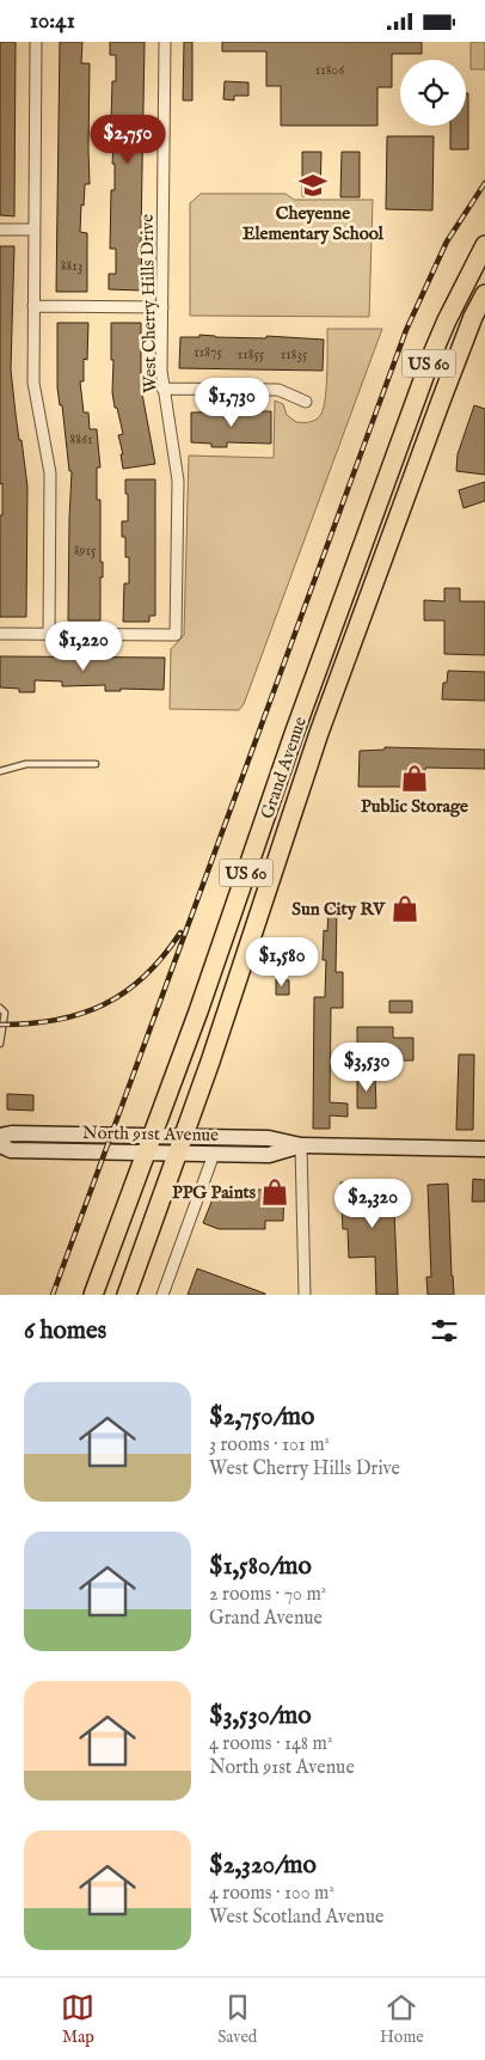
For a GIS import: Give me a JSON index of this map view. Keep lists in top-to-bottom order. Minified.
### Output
{"streets":{"highway":["US 60","Grand Avenue"],"main road":["North 91st Avenue"],"street":["West Cherry Hills Drive"]},"crossings":[["Grand Avenue","North 91st Avenue"]],"places":{"school or university":["Cheyenne Elementary School"],"shop":["Public Storage","Sun City RV","PPG Paints"]},"house_numbers":["11806","8813","11875","11855","11835","8861","8915"],"page":{"status":"10:41","price":["$2,750","$1,730","$1,220","$1,580","$3,530","$2,320"],"heading":"6 homes","list":[{"name":"$2,750/mo","note":"3 rooms · 101 m² · West Cherry Hills Drive"},{"name":"$1,580/mo","note":"2 rooms · 70 m² · Grand Avenue"},{"name":"$3,530/mo","note":"4 rooms · 148 m² · North 91st Avenue"},{"name":"$2,320/mo","note":"4 rooms · 100 m² · West Scotland Avenue"}],"tabs":["Map","Saved","Home"]}}
